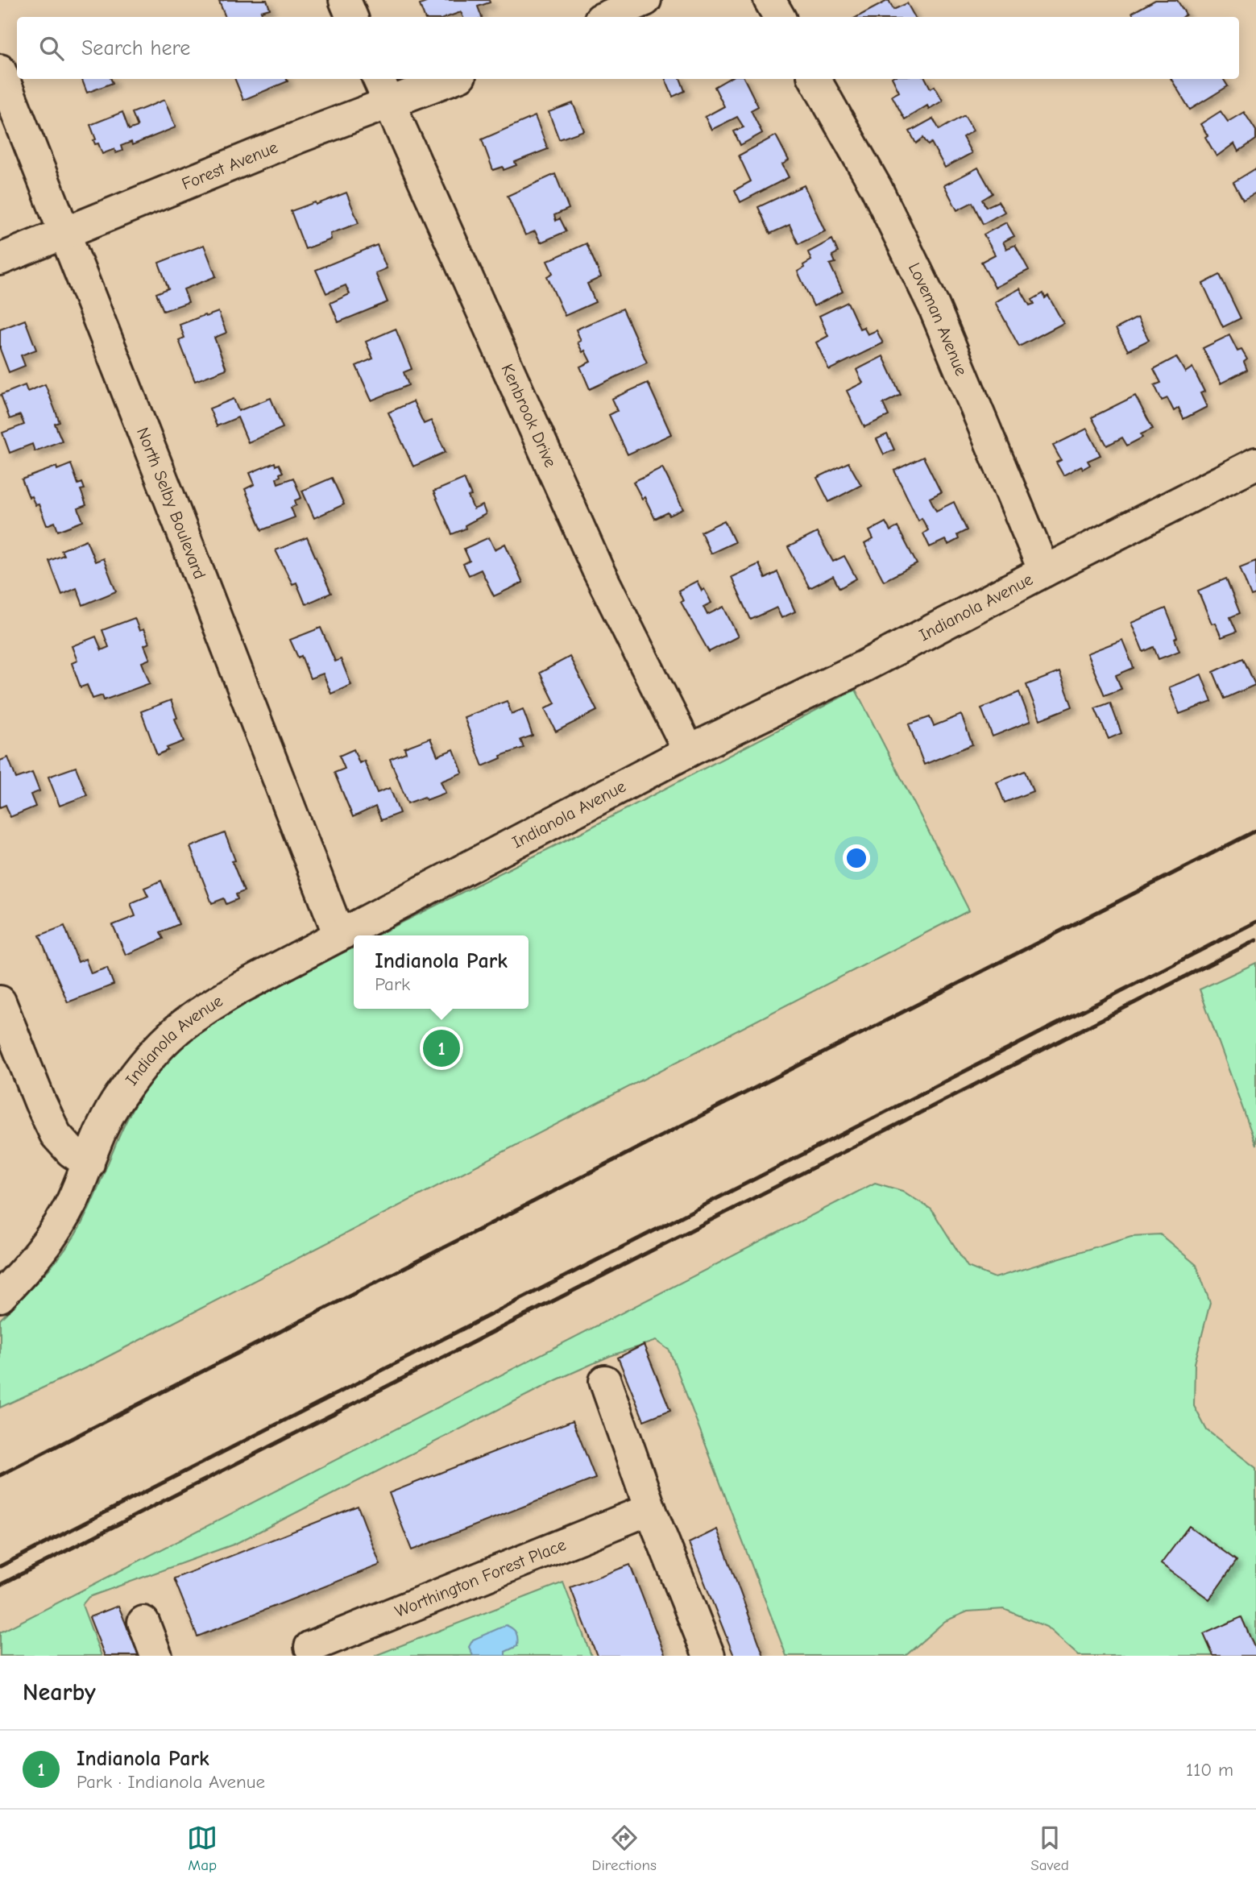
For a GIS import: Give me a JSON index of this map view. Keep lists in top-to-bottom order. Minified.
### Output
{"streets":{"street":["Forest Avenue","Loveman Avenue","Kenbrook Drive","North Selby Boulevard","Indianola Avenue","Worthington Forest Place"]},"crossings":[["Forest Avenue","Kenbrook Drive"],["Forest Avenue","North Selby Boulevard"],["Loveman Avenue","Indianola Avenue"],["Kenbrook Drive","Indianola Avenue"],["North Selby Boulevard","Indianola Avenue"]],"page":{"search":"Search here","popup":["Indianola Park","Park"],"pins":"1","heading":"Nearby","list":[{"mark":"1","name":"Indianola Park","note":"Park · Indianola Avenue","value":"110 m"}],"nav":["Map","Directions","Saved"]}}
